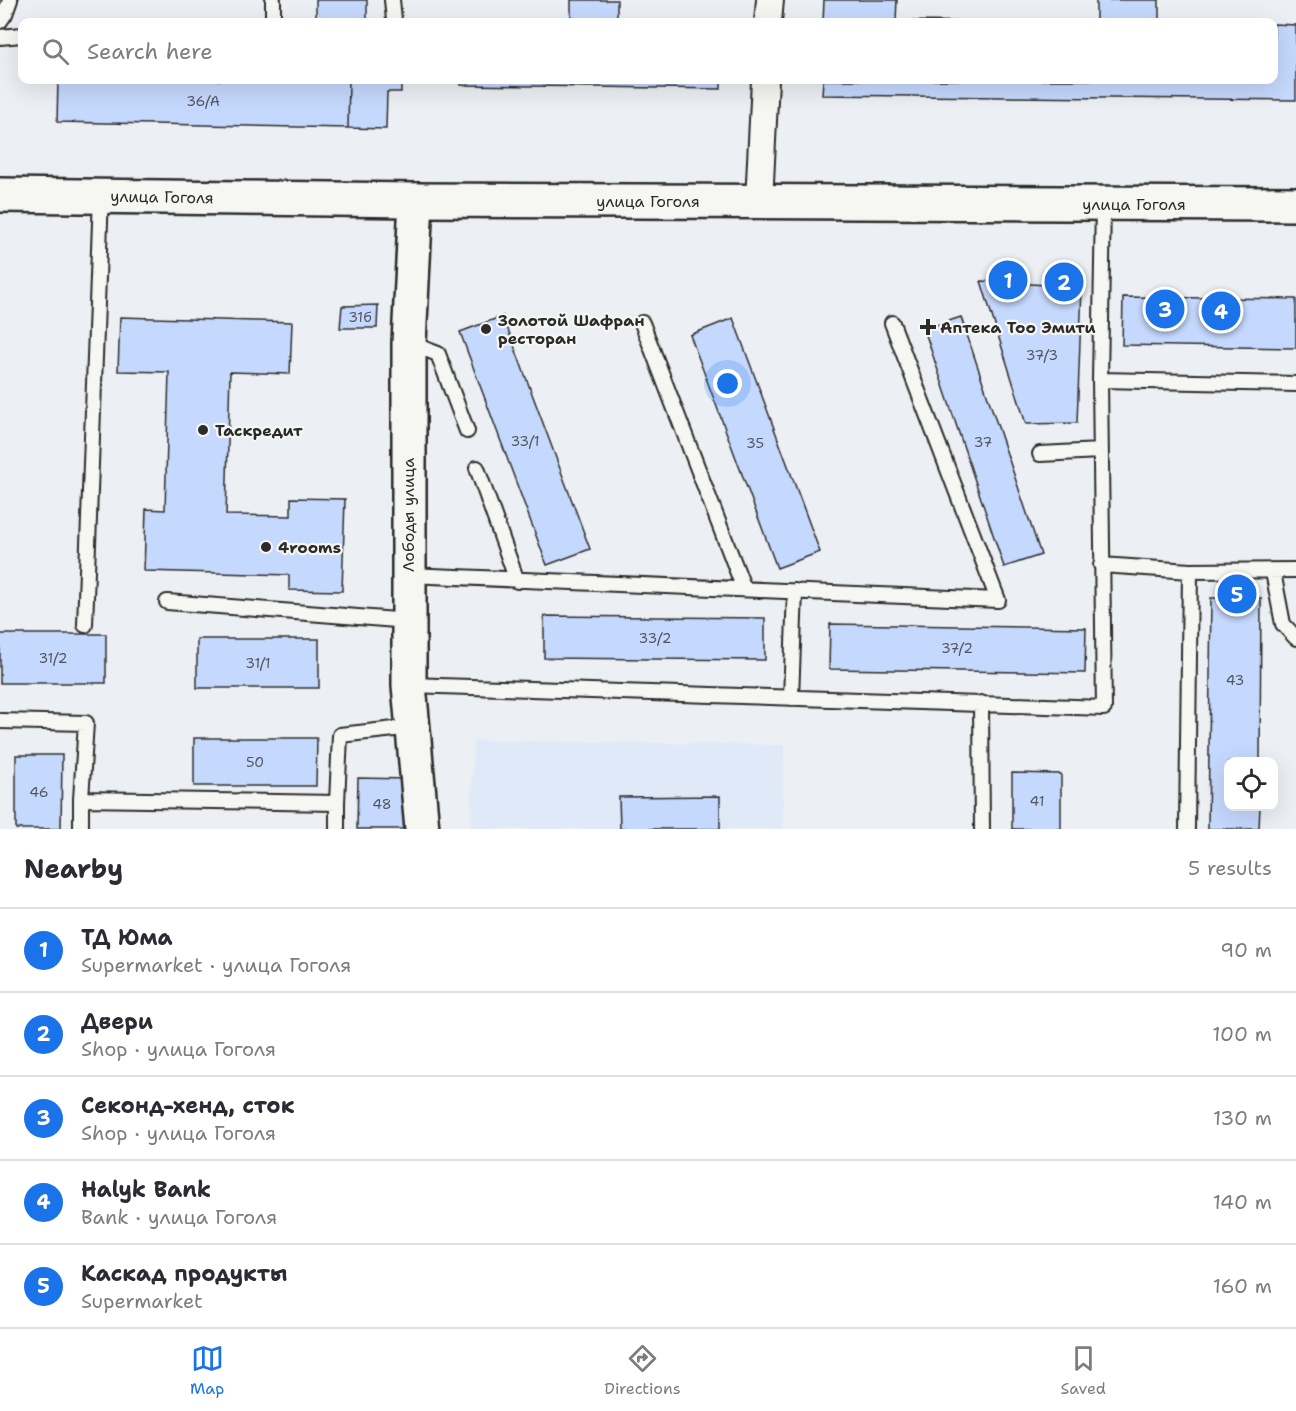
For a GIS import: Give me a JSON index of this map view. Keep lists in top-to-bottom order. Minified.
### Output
{"streets":{"main road":["улица Гоголя","Лободы улица"]},"crossings":[["улица Гоголя","Лободы улица"]],"places":{"health":["Аптека Тоо Эмити"],"other":["Золотой Шафран ресторан","Таскредит","4rooms"]},"house_numbers":["36/A","31б","37/3","33/1","37","35","33/2","37/2","31/2","31/1","43","50","46","41","48"],"page":{"search":"Search here","pins":["1","2","3","4","5"],"heading":["Nearby","5 results"],"list":[{"mark":"1","name":"ТД Юма","note":"Supermarket · улица Гоголя","value":"90 m"},{"mark":"2","name":"Двери","note":"Shop · улица Гоголя","value":"100 m"},{"mark":"3","name":"Секонд-хенд, сток","note":"Shop · улица Гоголя","value":"130 m"},{"mark":"4","name":"Halyk Bank","note":"Bank · улица Гоголя","value":"140 m"},{"mark":"5","name":"Каскад продукты","note":"Supermarket","value":"160 m"}],"nav":["Map","Directions","Saved"]}}
